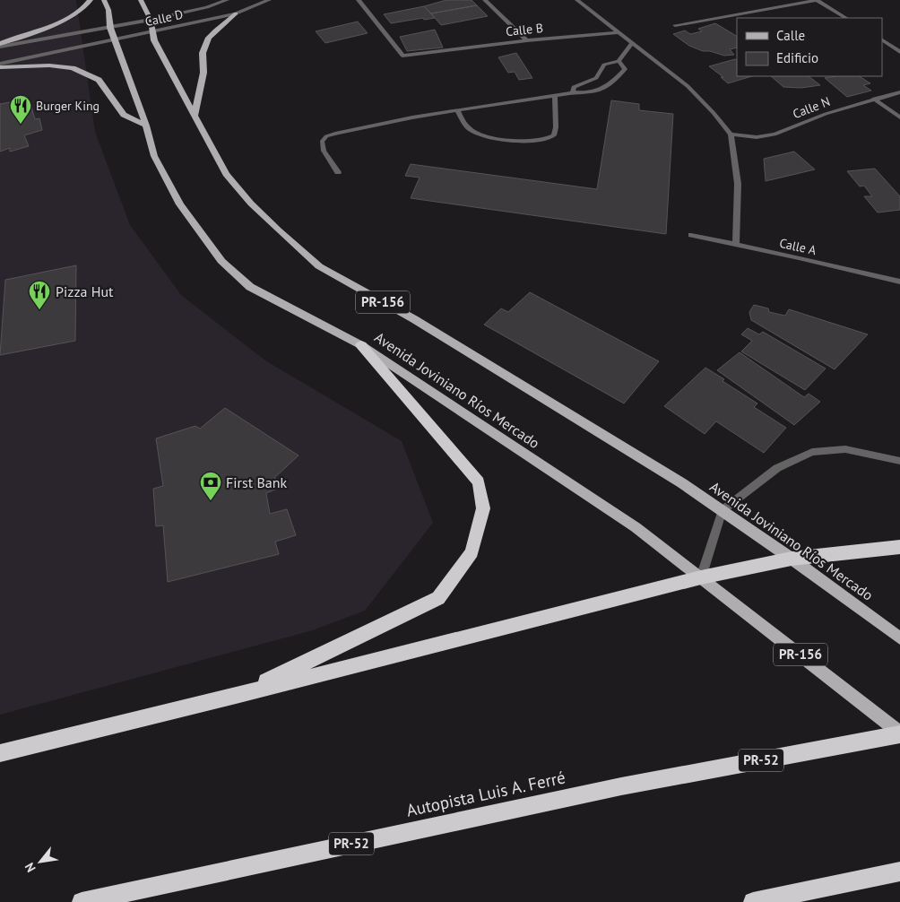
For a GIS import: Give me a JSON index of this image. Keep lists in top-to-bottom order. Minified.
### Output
{"streets":{"highway":["PR-52","Autopista Luis A. Ferré"],"main road":["PR-156","Avenida Joviniano Ríos Mercado"],"street":["Calle D","Calle B","Calle N","Calle A"]},"crossings":[["Calle D","Avenida Joviniano Ríos Mercado"],["Avenida Joviniano Ríos Mercado","Autopista Luis A. Ferré"]],"places":{"restaurant":["Burger King","Pizza Hut"],"bank":["First Bank"]},"legend":["Calle","Edificio"],"north":"bottom left"}
